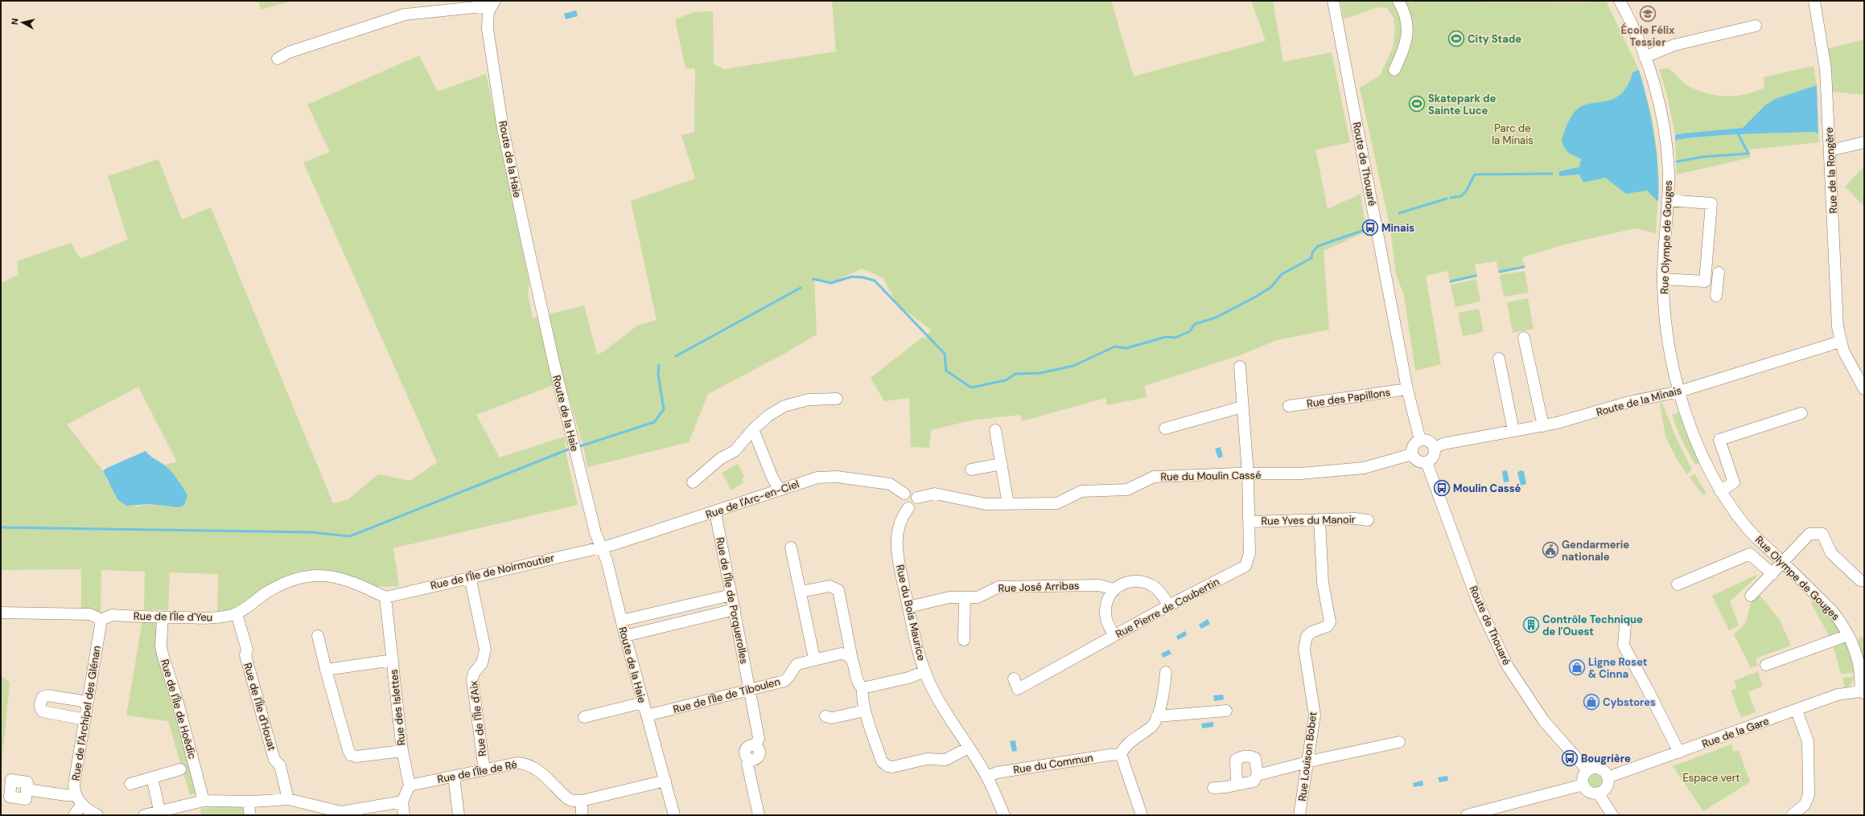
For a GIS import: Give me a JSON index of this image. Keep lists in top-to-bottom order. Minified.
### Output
{"streets":{"street":["Route de la Haie","Route de Thouaré","Rue de la Rongère","Rue Olympe de Gouges","Rue des Papillons","Route de la Minais","Rue du Moulin Cassé","Rue de l'Arc-en-Ciel","Rue Yves du Manoir","Rue de l'Île de Noirmoutier","Rue José Arribas","Rue de l'Île de Porquerolles","Rue Pierre de Coubertin","Rue du Bois Maurice","Rue de l'Île d'Yeu","Rue de l'Île de Tiboulen","Rue de l'Île d'Houat","Rue des Islettes","Rue de l'Île de Hoëdic","Rue de l'Archipel des Glénan","Rue de l'Île d'Aix","Rue de la Gare","Rue Louison Bobet","Rue du Commun","Rue de l'Île de Ré"]},"crossings":[["Route de la Haie","Rue de l'Arc-en-Ciel"],["Route de la Haie","Rue de l'Île de Noirmoutier"],["Route de la Haie","Rue de l'Île de Tiboulen"],["Route de la Haie","Rue de l'Île de Ré"],["Route de Thouaré","Rue des Papillons"],["Route de Thouaré","Route de la Minais"],["Route de Thouaré","Rue du Moulin Cassé"],["Route de Thouaré","Rue de la Gare"],["Rue de la Rongère","Route de la Minais"],["Rue Olympe de Gouges","Route de la Minais"],["Rue Olympe de Gouges","Rue de la Gare"],["Route de la Minais","Rue du Moulin Cassé"],["Rue du Moulin Cassé","Rue de l'Arc-en-Ciel"],["Rue du Moulin Cassé","Rue Pierre de Coubertin"],["Rue du Moulin Cassé","Rue du Bois Maurice"],["Rue de l'Arc-en-Ciel","Rue de l'Île de Noirmoutier"],["Rue de l'Arc-en-Ciel","Rue de l'Île de Porquerolles"],["Rue de l'Arc-en-Ciel","Rue du Bois Maurice"],["Rue Yves du Manoir","Rue Pierre de Coubertin"],["Rue Yves du Manoir","Rue Louison Bobet"],["Rue de l'Île de Noirmoutier","Rue de l'Île d'Yeu"],["Rue de l'Île de Noirmoutier","Rue des Islettes"],["Rue de l'Île de Noirmoutier","Rue de l'Île d'Aix"],["Rue José Arribas","Rue du Bois Maurice"],["Rue de l'Île de Porquerolles","Rue de l'Île de Tiboulen"],["Rue du Bois Maurice","Rue du Commun"],["Rue de l'Île d'Yeu","Rue de l'Île d'Houat"],["Rue de l'Île d'Yeu","Rue des Islettes"],["Rue de l'Île d'Yeu","Rue de l'Île de Hoëdic"],["Rue de l'Île d'Yeu","Rue de l'Archipel des Glénan"],["Rue des Islettes","Rue de l'Île de Ré"],["Rue de l'Île d'Aix","Rue de l'Île de Ré"]],"parks":["Parc de la Minais","Espace vert"],"places":{"school or university":["École Félix Tessier"],"sports":["City Stade","Skatepark de Sainte Luce"],"bus stop":["Minais","Moulin Cassé","Bougrière"],"public building":["Gendarmerie nationale"],"building":["Contrôle Technique de l'Ouest"],"shop":["Ligne Roset & Cinna","Cybstores"]},"north":"left"}
